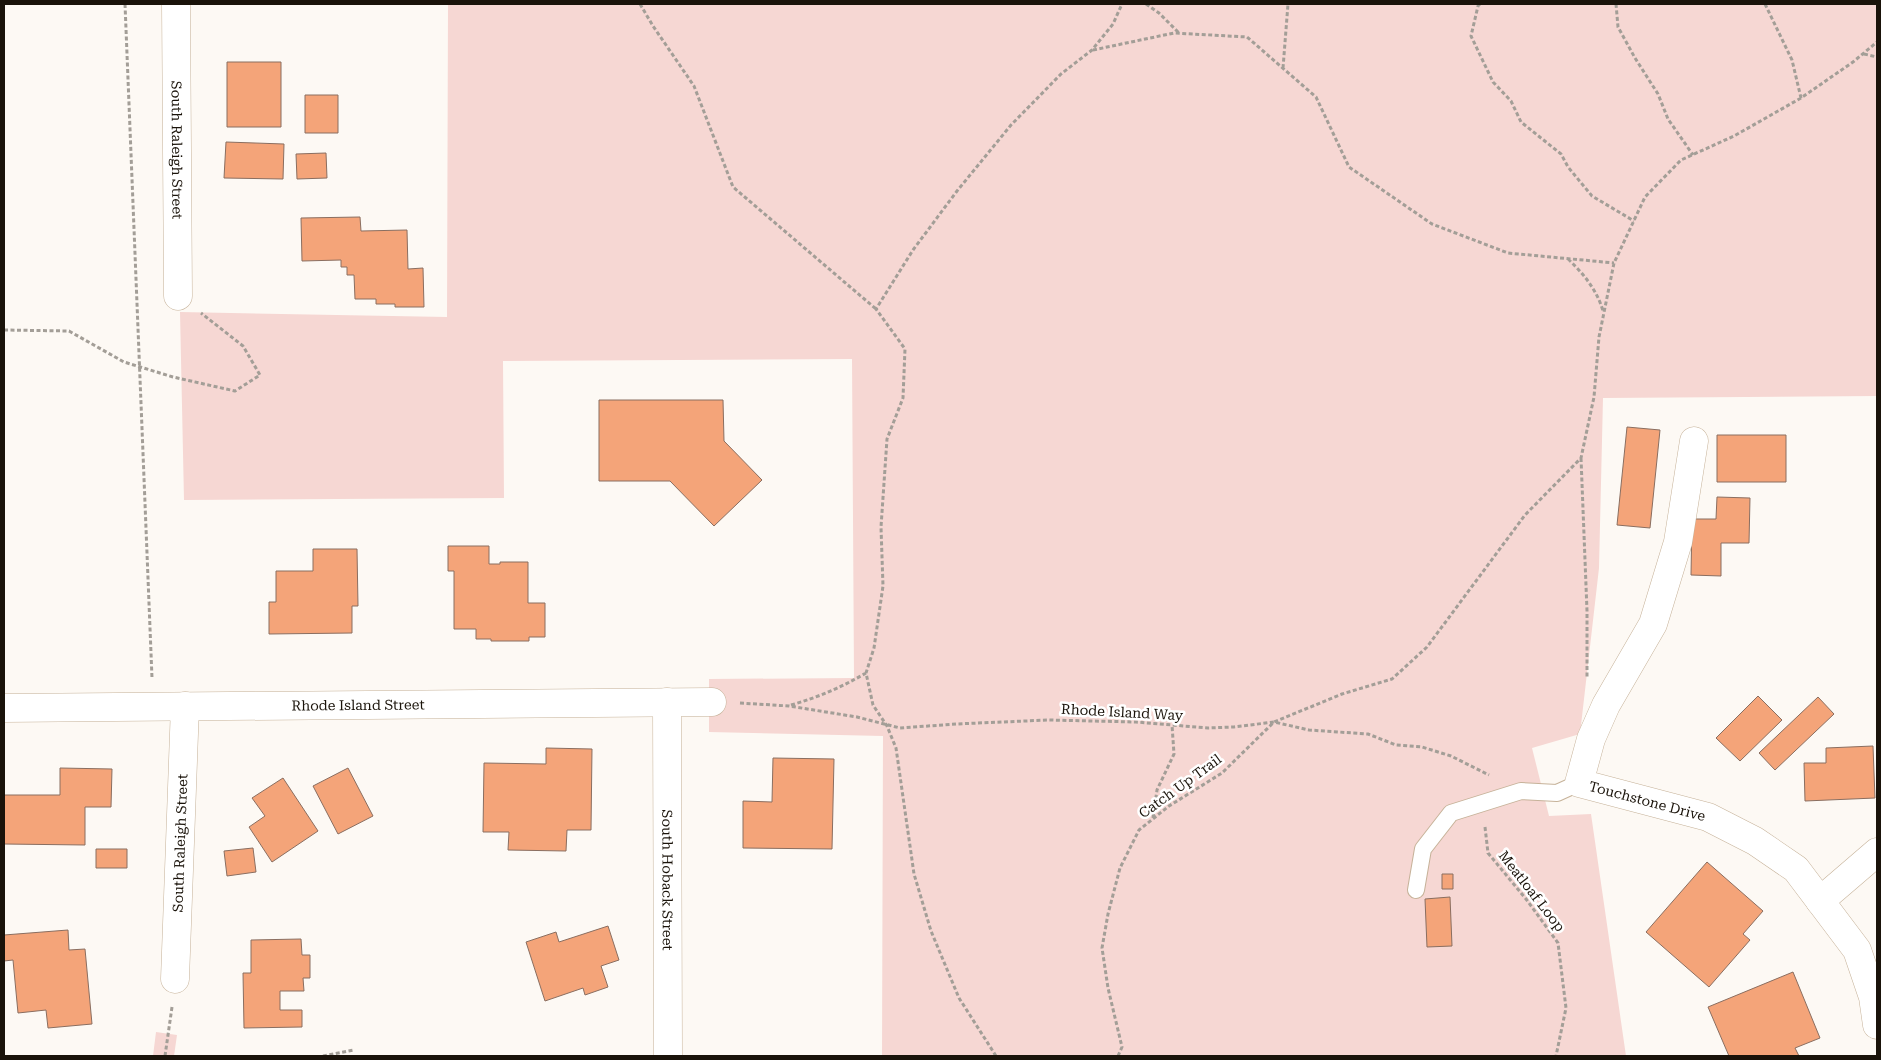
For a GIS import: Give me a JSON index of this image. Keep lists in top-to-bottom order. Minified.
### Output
{"streets":{"street":["South Raleigh Street","Rhode Island Street","Touchstone Drive","South Hoback Street"],"path":["Rhode Island Way","Catch Up Trail","Meatloaf Loop"]},"crossings":[["South Raleigh Street","Rhode Island Street"],["Rhode Island Street","Rhode Island Way"],["Rhode Island Street","South Hoback Street"],["Rhode Island Way","Catch Up Trail"]]}
